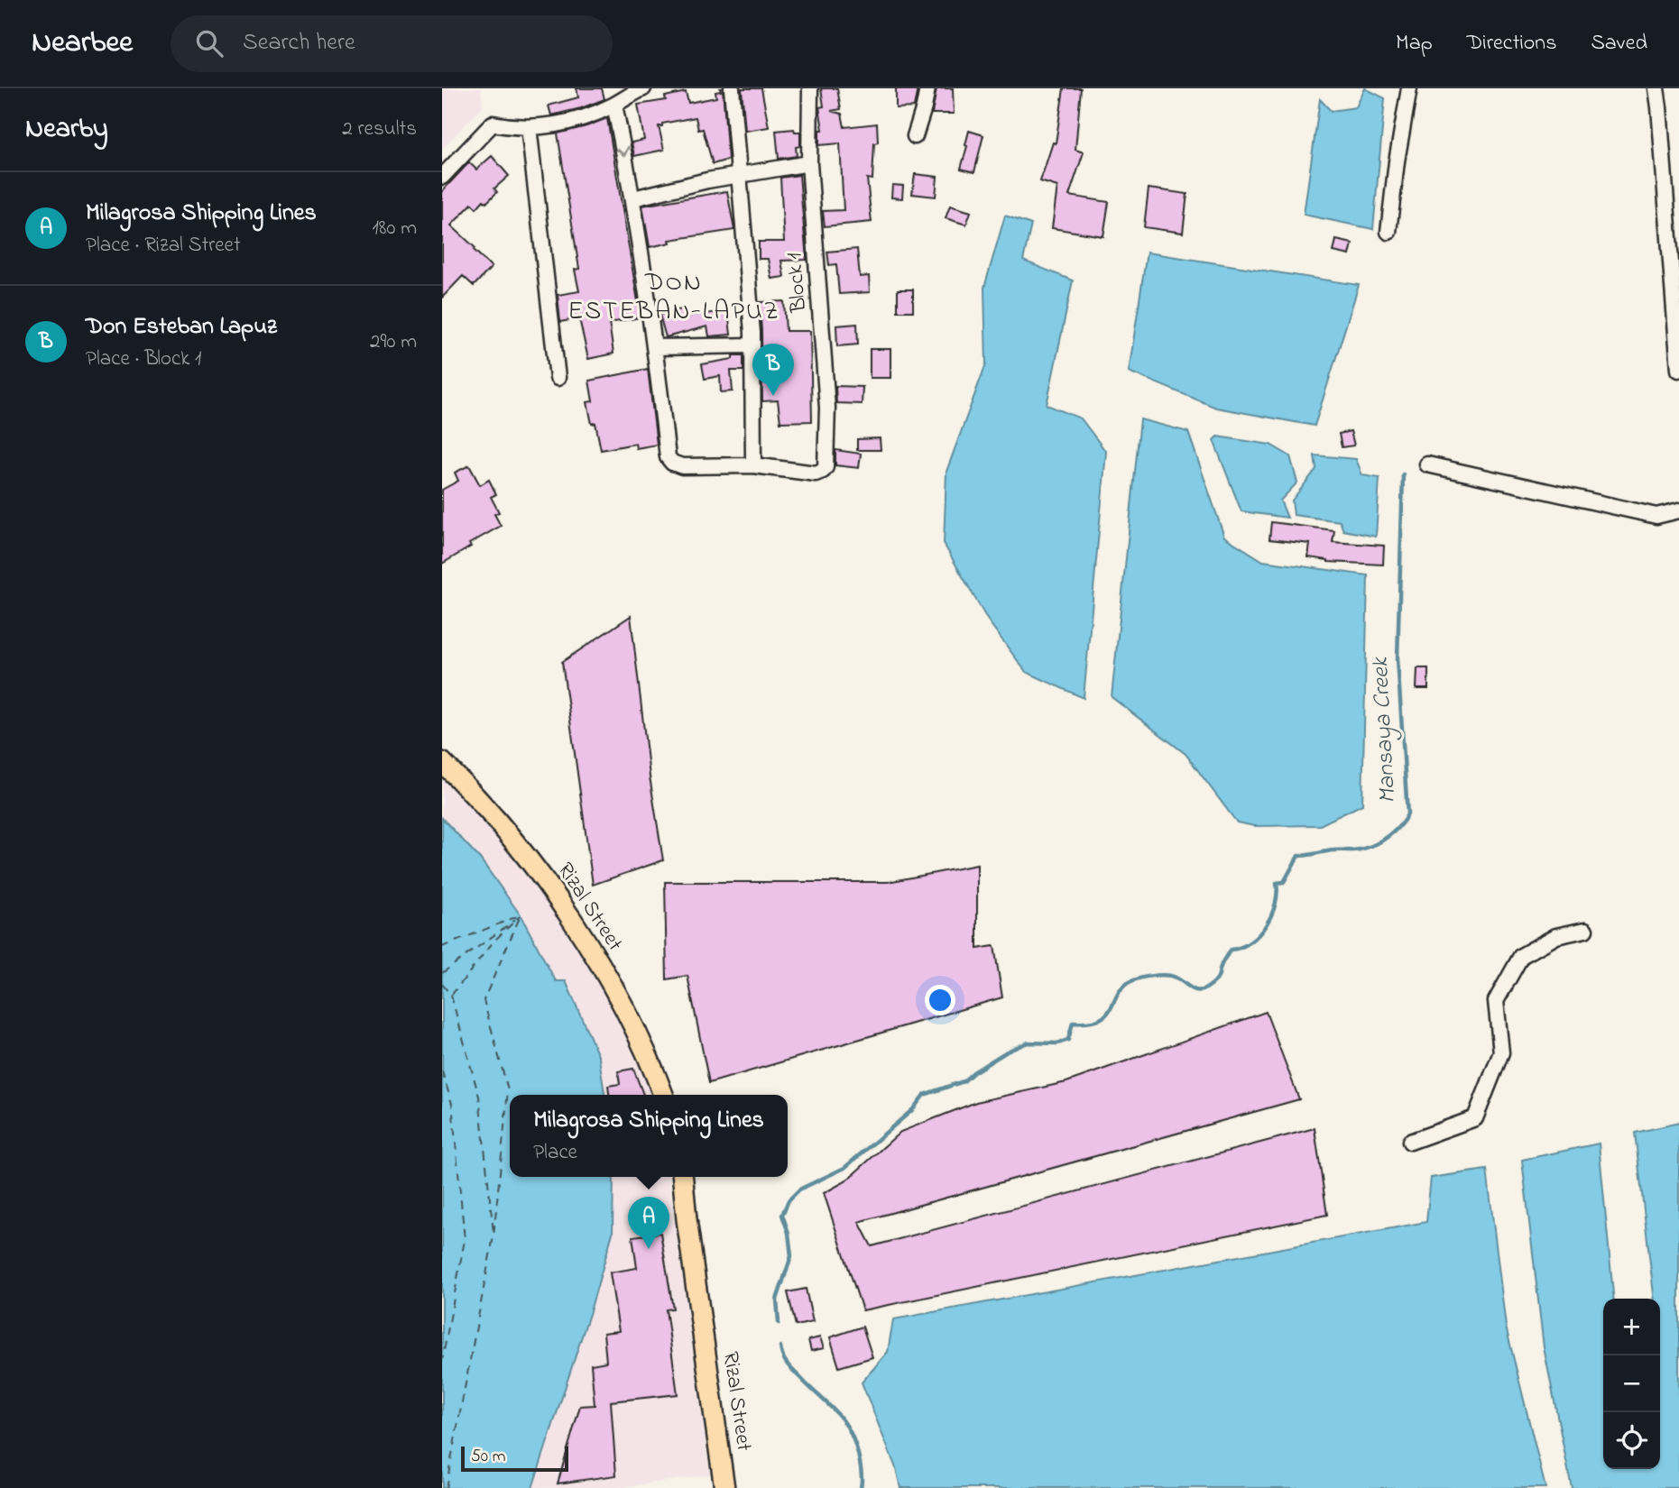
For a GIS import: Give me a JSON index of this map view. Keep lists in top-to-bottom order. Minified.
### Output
{"streets":{"main road":["Rizal Street"],"street":["Block 1"]},"districts":["DON ESTEBAN-LAPUZ"],"water":["Mansaya Creek"],"scale_bar":"50 m","page":{"header":"Nearbee","search":"Search here","nav":["Map","Directions","Saved"],"heading":["Nearby","2 results"],"list":[{"mark":"A","name":"Milagrosa Shipping Lines","note":"Place · Rizal Street","value":"180 m"},{"mark":"B","name":"Don Esteban Lapuz","note":"Place · Block 1","value":"290 m"}],"pins":["B","A"],"popup":["Milagrosa Shipping Lines","Place"],"map_buttons":["+","−"],"scale":"50 m"}}
